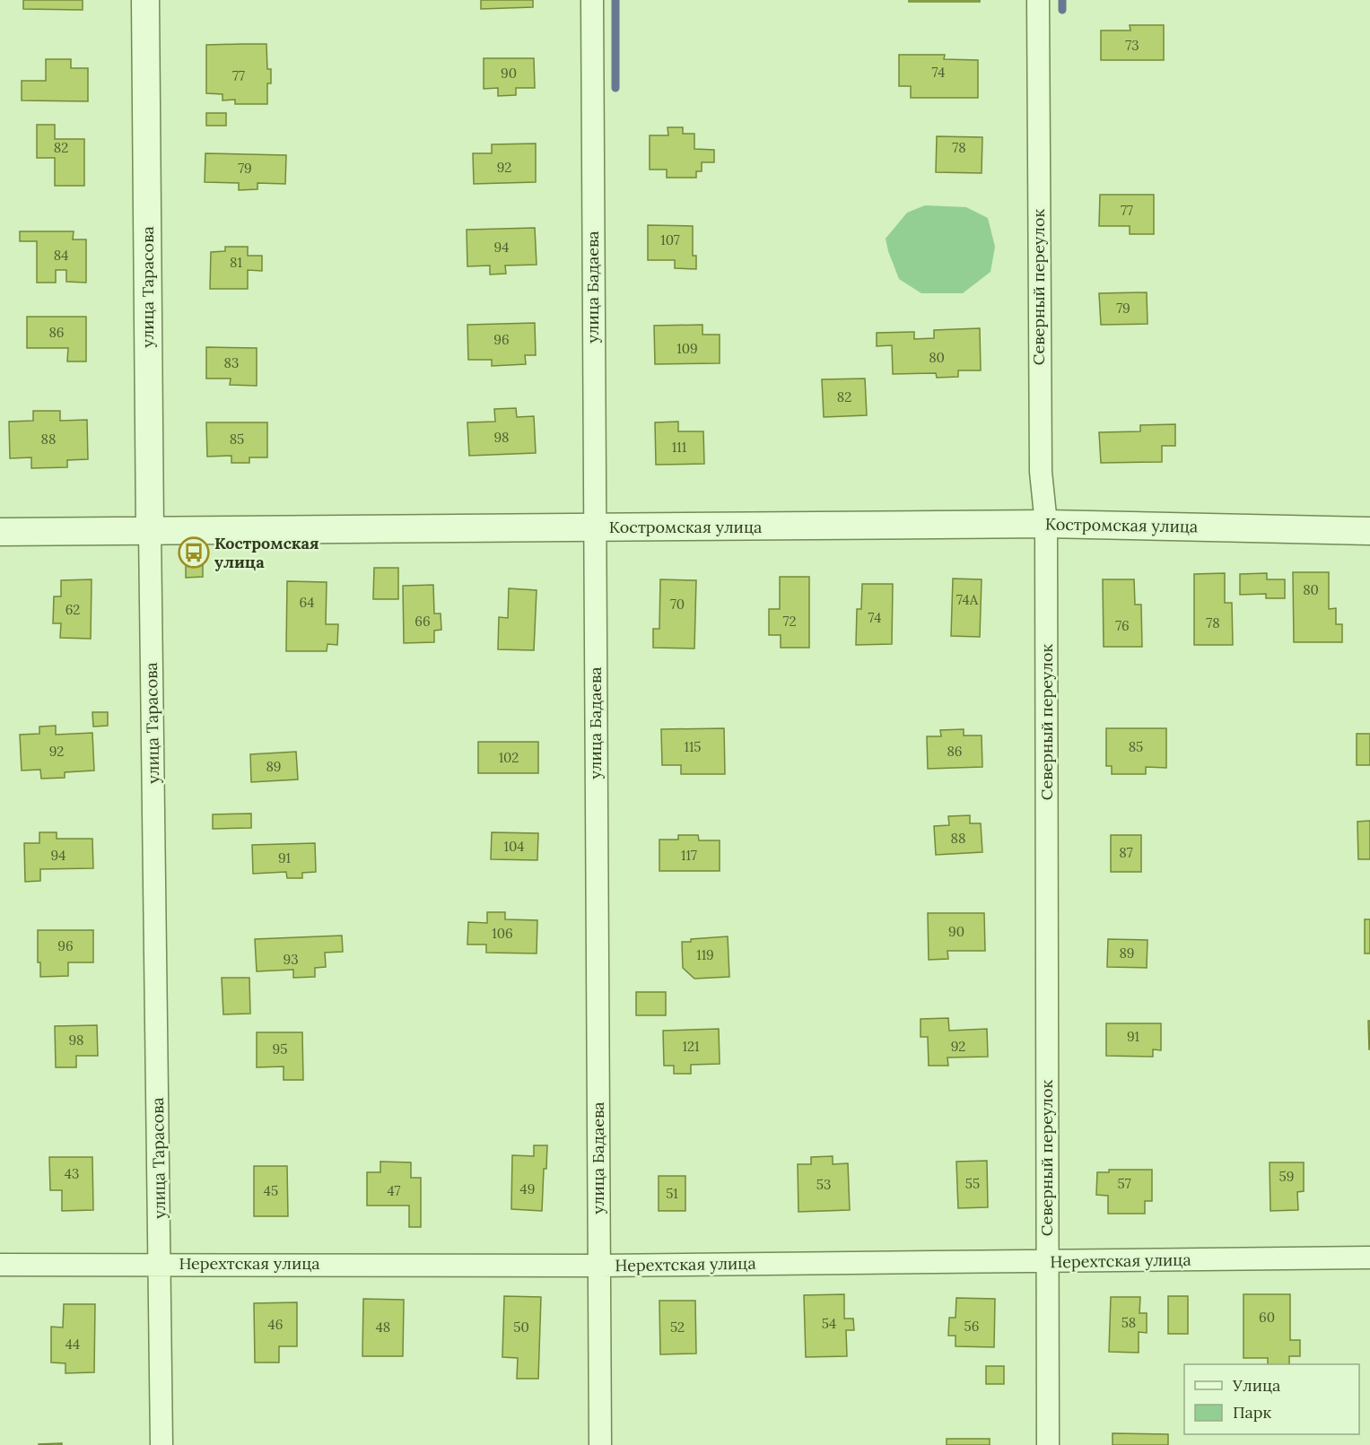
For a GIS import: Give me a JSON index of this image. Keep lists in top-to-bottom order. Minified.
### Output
{"streets":{"street":["улица Тарасова","улица Бадаева","Северный переулок","Костромская улица","Нерехтская улица"]},"crossings":[["улица Тарасова","Костромская улица"],["улица Тарасова","Нерехтская улица"],["улица Бадаева","Костромская улица"],["улица Бадаева","Нерехтская улица"],["Северный переулок","Костромская улица"],["Северный переулок","Нерехтская улица"]],"places":{"bus stop":["Костромская улица"]},"house_numbers":["73","74","90","77","82","78","92","79","77","107","94","84","81","79","86","96","109","80","83","82","98","88","85","111","80","74А","64","70","62","74","66","72","78","76","115","85","92","86","102","89","88","104","87","94","117","91","90","106","96","89","119","93","91","98","121","92","95","43","59","55","57","53","49","45","47","51","60","58","54","46","56","48","50","52","44"],"legend":["Улица","Парк"]}
